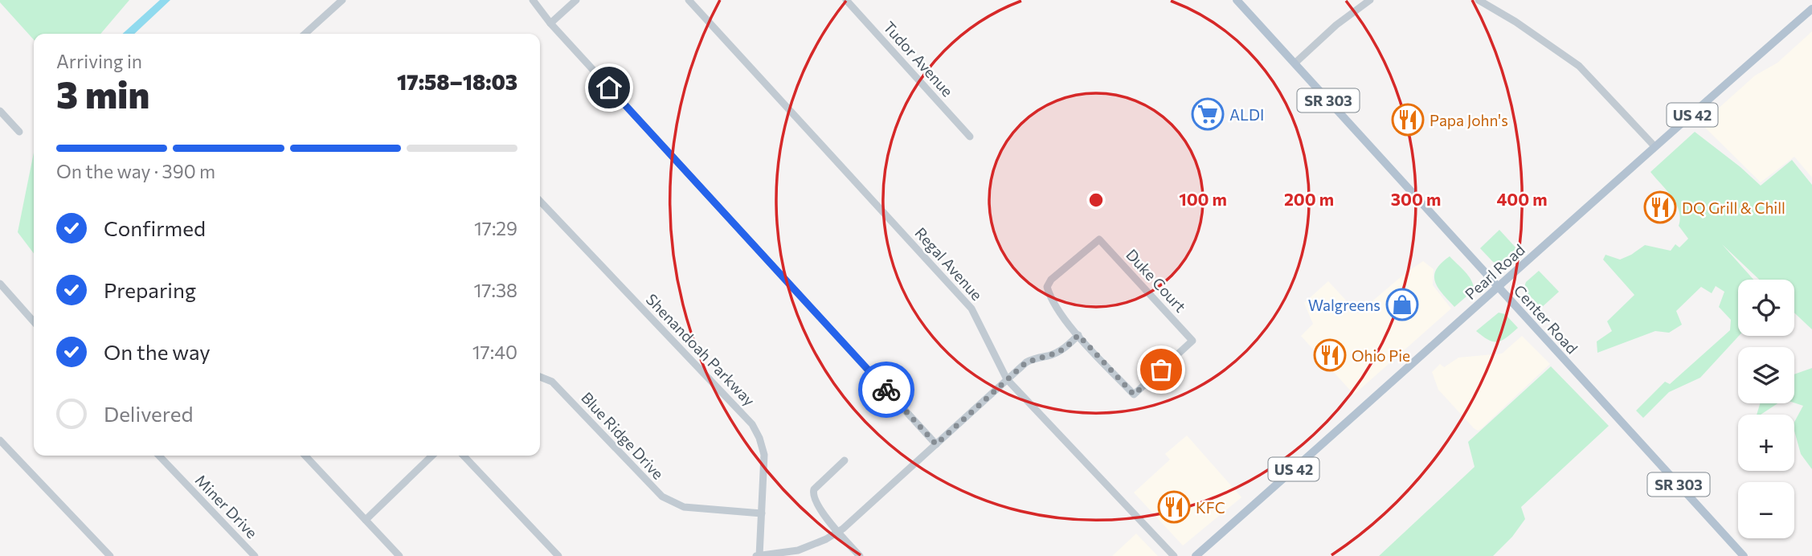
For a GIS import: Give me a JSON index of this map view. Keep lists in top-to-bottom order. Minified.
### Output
{"streets":{"main road":["SR 303","US 42","Pearl Road","Center Road"],"street":["Tudor Avenue","Regal Avenue","Duke Court","Shenandoah Parkway","Blue Ridge Drive","Miner Drive"]},"crossings":[["Pearl Road","Center Road"],["Shenandoah Parkway","Blue Ridge Drive"]],"places":{"supermarket":["ALDI"],"restaurant":["Papa John's","DQ Grill & Chill","Ohio Pie","KFC"],"shop":["Walgreens"]},"page":{"heading":["3 min","Arriving in","17:58–18:03"],"bar":"On the way · 390 m","list":[["Confirmed","17:29"],["Preparing","17:38"],["On the way","17:40"],"Delivered"],"map_buttons":["+","−"]},"rings":["100 m","200 m","300 m","400 m"]}
